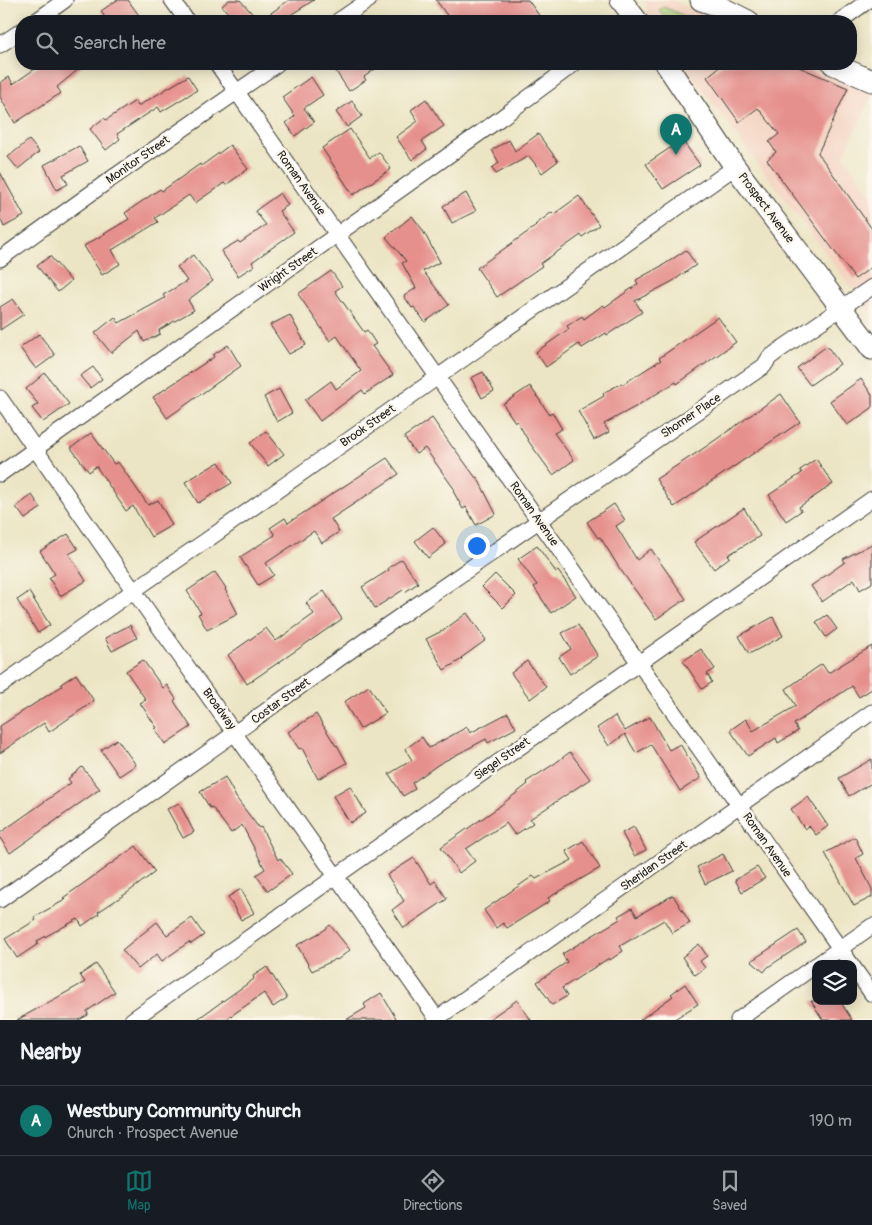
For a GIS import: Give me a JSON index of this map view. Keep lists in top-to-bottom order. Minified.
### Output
{"streets":{"main road":["Prospect Avenue"],"street":["Monitor Street","Roman Avenue","Wright Street","Shomer Place","Brook Street","Costar Street","Broadway","Siegel Street","Sheridan Street"]},"crossings":[["Monitor Street","Roman Avenue"],["Roman Avenue","Wright Street"],["Roman Avenue","Shomer Place"],["Roman Avenue","Brook Street"],["Roman Avenue","Costar Street"],["Roman Avenue","Siegel Street"],["Roman Avenue","Sheridan Street"],["Prospect Avenue","Shomer Place"],["Prospect Avenue","Brook Street"],["Wright Street","Broadway"],["Shomer Place","Costar Street"],["Brook Street","Broadway"],["Costar Street","Broadway"],["Broadway","Siegel Street"],["Broadway","Sheridan Street"]],"page":{"search":"Search here","pins":"A","heading":"Nearby","list":[{"mark":"A","name":"Westbury Community Church","note":"Church · Prospect Avenue","value":"190 m"}],"nav":["Map","Directions","Saved"]}}
